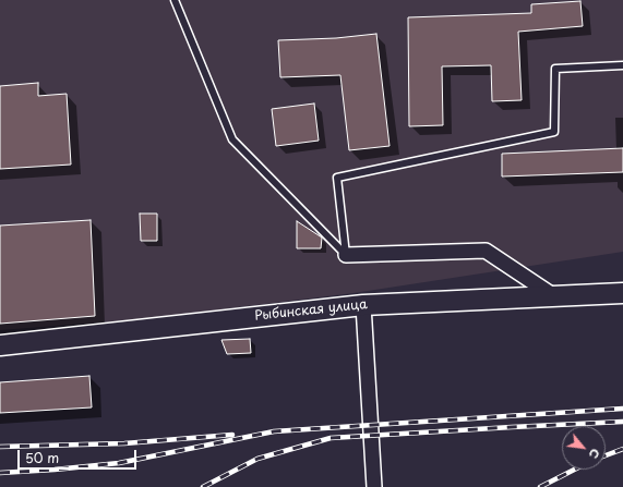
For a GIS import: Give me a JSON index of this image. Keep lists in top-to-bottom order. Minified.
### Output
{"streets":{"main road":["Рыбинская улица"]},"scale_bar":"50 m","north":"bottom right"}
